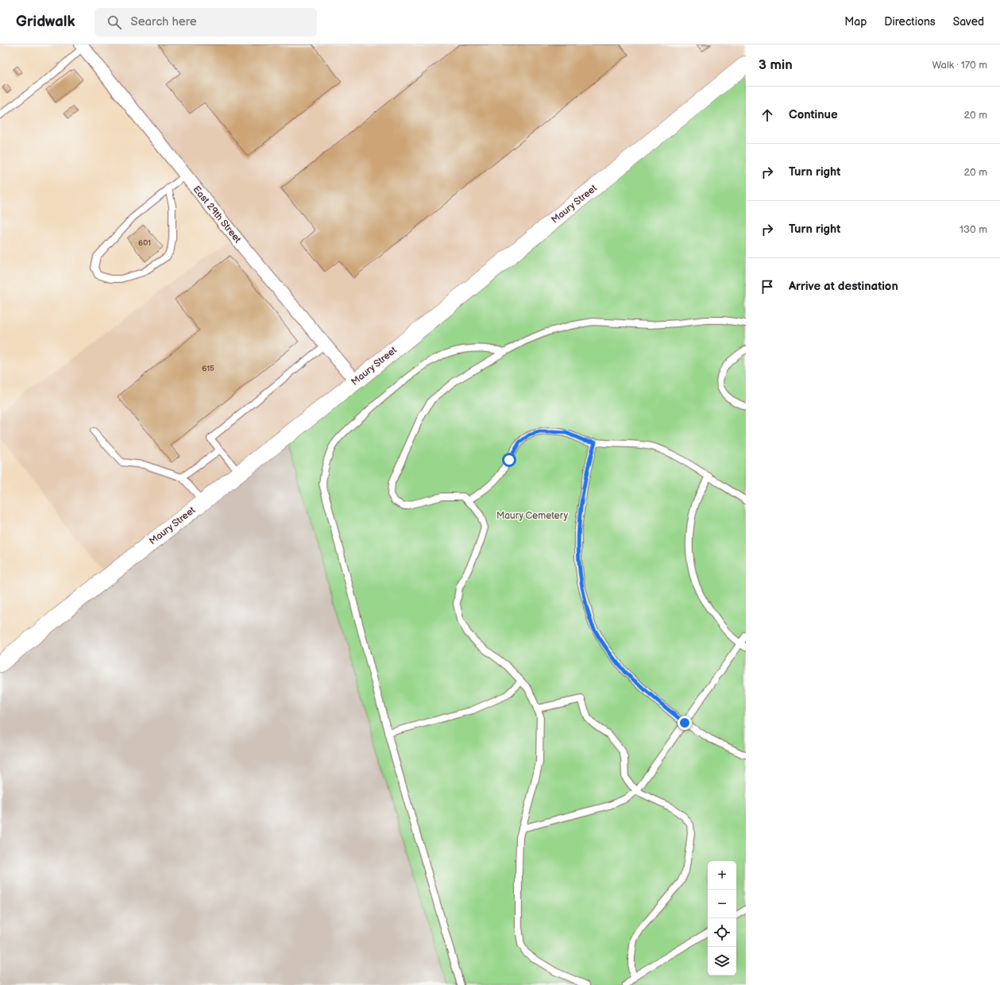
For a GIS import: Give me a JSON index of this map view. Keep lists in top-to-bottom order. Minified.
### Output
{"streets":{"street":["Maury Street","East 29th Street"]},"crossings":[["Maury Street","East 29th Street"]],"parks":["Maury Cemetery"],"house_numbers":["601","615"],"page":{"header":"Gridwalk","search":"Search here","nav":["Map","Directions","Saved"],"heading":["3 min","Walk · 170 m"],"list":[["Continue","20 m"],["Turn right","20 m"],["Turn right","130 m"],"Arrive at destination"],"map_buttons":["+","−"]}}
